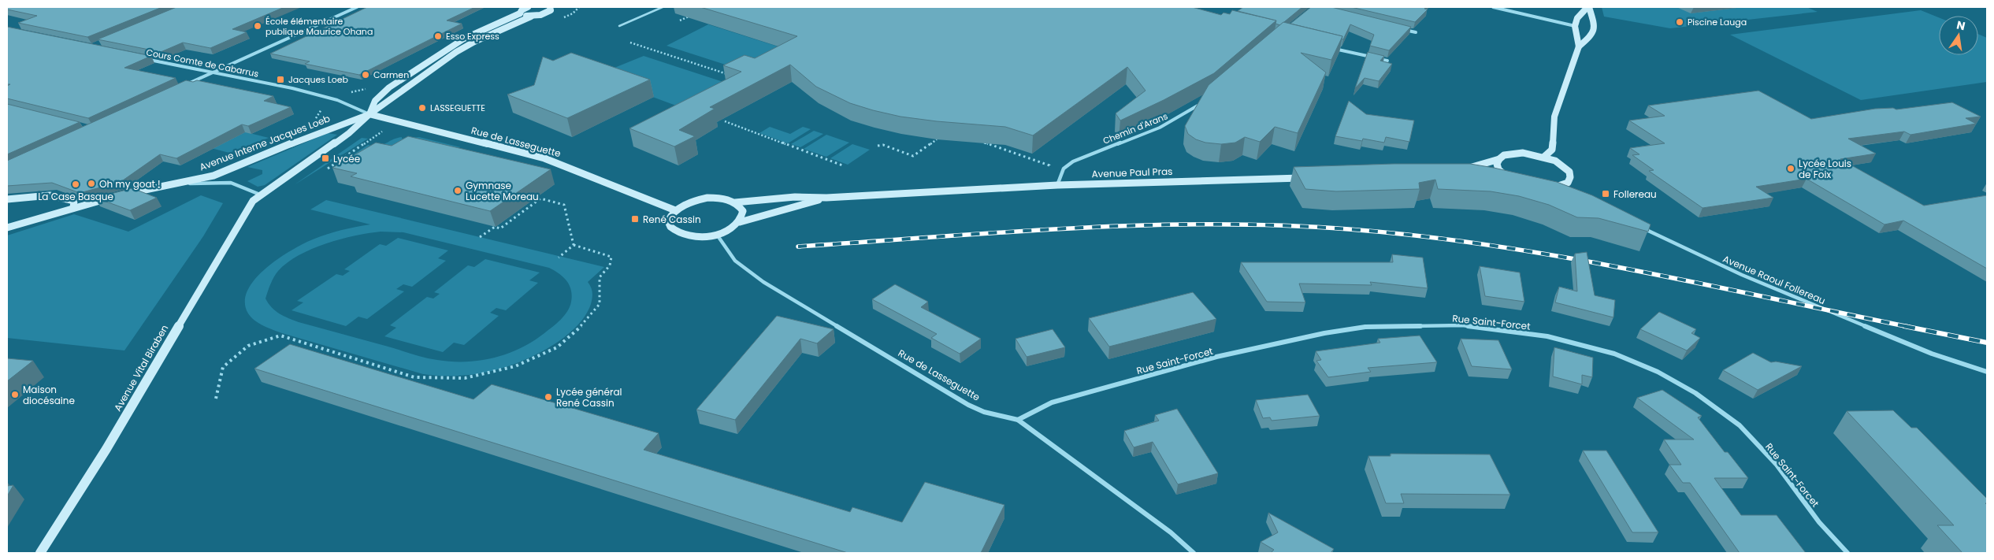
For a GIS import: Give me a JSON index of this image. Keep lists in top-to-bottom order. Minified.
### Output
{"streets":{"street":["Cours Comte de Cabarrus","Chemin d'Arans","Rue de Lasseguette","Avenue Interne Jacques Loeb","Avenue Paul Pras","Avenue Raoul Follereau","Rue Saint-Forcet","Avenue Vital Biraben"]},"crossings":[["Cours Comte de Cabarrus","Rue de Lasseguette"],["Cours Comte de Cabarrus","Avenue Interne Jacques Loeb"],["Cours Comte de Cabarrus","Avenue Vital Biraben"],["Chemin d'Arans","Avenue Paul Pras"],["Rue de Lasseguette","Avenue Interne Jacques Loeb"],["Rue de Lasseguette","Avenue Paul Pras"],["Rue de Lasseguette","Rue Saint-Forcet"],["Rue de Lasseguette","Avenue Vital Biraben"],["Avenue Interne Jacques Loeb","Avenue Vital Biraben"]],"places":{"other":["Piscine Lauga","École élémentaire publique Maurice Ohana","Esso Express","Carmen","LASSEGUETTE","Lycée Louis de Foix","Oh my goat !","La Case Basque","Gymnase Lucette Moreau","Maison diocésaine","Lycée général René Cassin"],"transit":["Jacques Loeb","Lycée","Follereau","René Cassin"]},"north":"top"}
